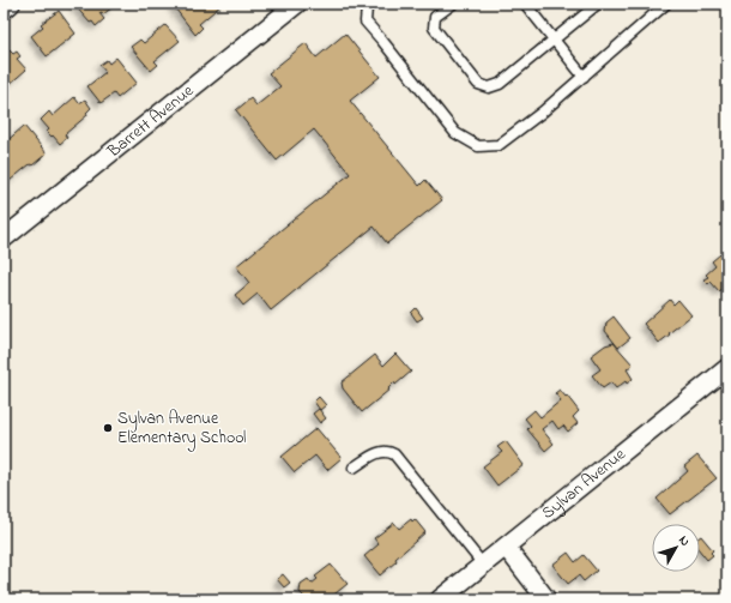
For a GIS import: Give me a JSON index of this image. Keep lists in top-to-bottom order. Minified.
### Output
{"streets":{"street":["Barrett Avenue","Sylvan Avenue"]},"places":["Sylvan Avenue Elementary School"],"north":"top right"}
